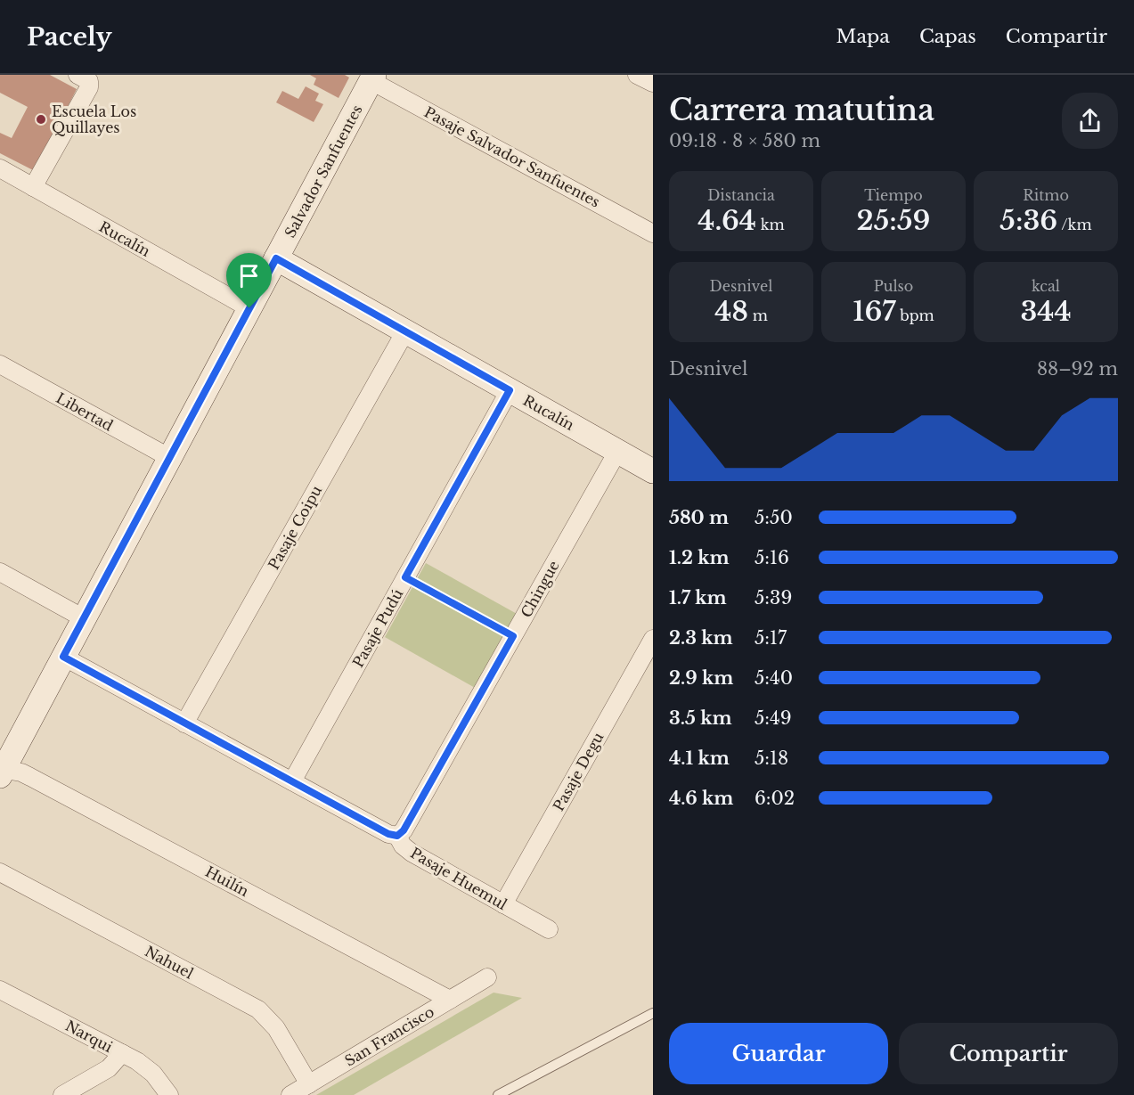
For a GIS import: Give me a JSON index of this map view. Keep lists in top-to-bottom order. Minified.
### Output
{"streets":{"street":["Pasaje Salvador Sanfuentes","Salvador Sanfuentes","Rucalín","Libertad","Pasaje Coipu","Chingue","Pasaje Pudú","Pasaje Degu","Pasaje Huemul","Huilín","Nahuel","Narqui","San Francisco"]},"crossings":[["Pasaje Salvador Sanfuentes","Salvador Sanfuentes"],["Salvador Sanfuentes","Rucalín"],["Salvador Sanfuentes","Libertad"],["Salvador Sanfuentes","Pasaje Huemul"],["Salvador Sanfuentes","Huilín"],["Rucalín","Pasaje Coipu"],["Rucalín","Chingue"],["Rucalín","Pasaje Pudú"],["Pasaje Coipu","Pasaje Huemul"],["Chingue","Pasaje Huemul"],["Pasaje Pudú","Pasaje Huemul"],["Pasaje Degu","Pasaje Huemul"],["Huilín","San Francisco"],["Nahuel","San Francisco"]],"places":["Escuela Los Quillayes"],"page":{"header":"Pacely","nav":["Mapa","Capas","Compartir"],"heading":["Carrera matutina","09:18 · 8 × 580 m"],"stats":[["Distancia","4.64 km"],["Tiempo","25:59"],["Ritmo","5:36 /km"],["Desnivel","48 m"],["Pulso","167 bpm"],["kcal","344"]],"chart":["Desnivel","88–92 m"],"list":[{"name":"580 m","note":"5:50"},{"name":"1.2 km","note":"5:16"},{"name":"1.7 km","note":"5:39"},{"name":"2.3 km","note":"5:17"},{"name":"2.9 km","note":"5:40"},{"name":"3.5 km","note":"5:49"},{"name":"4.1 km","note":"5:18"},{"name":"4.6 km","note":"6:02"}],"buttons":["Guardar","Compartir"]}}
